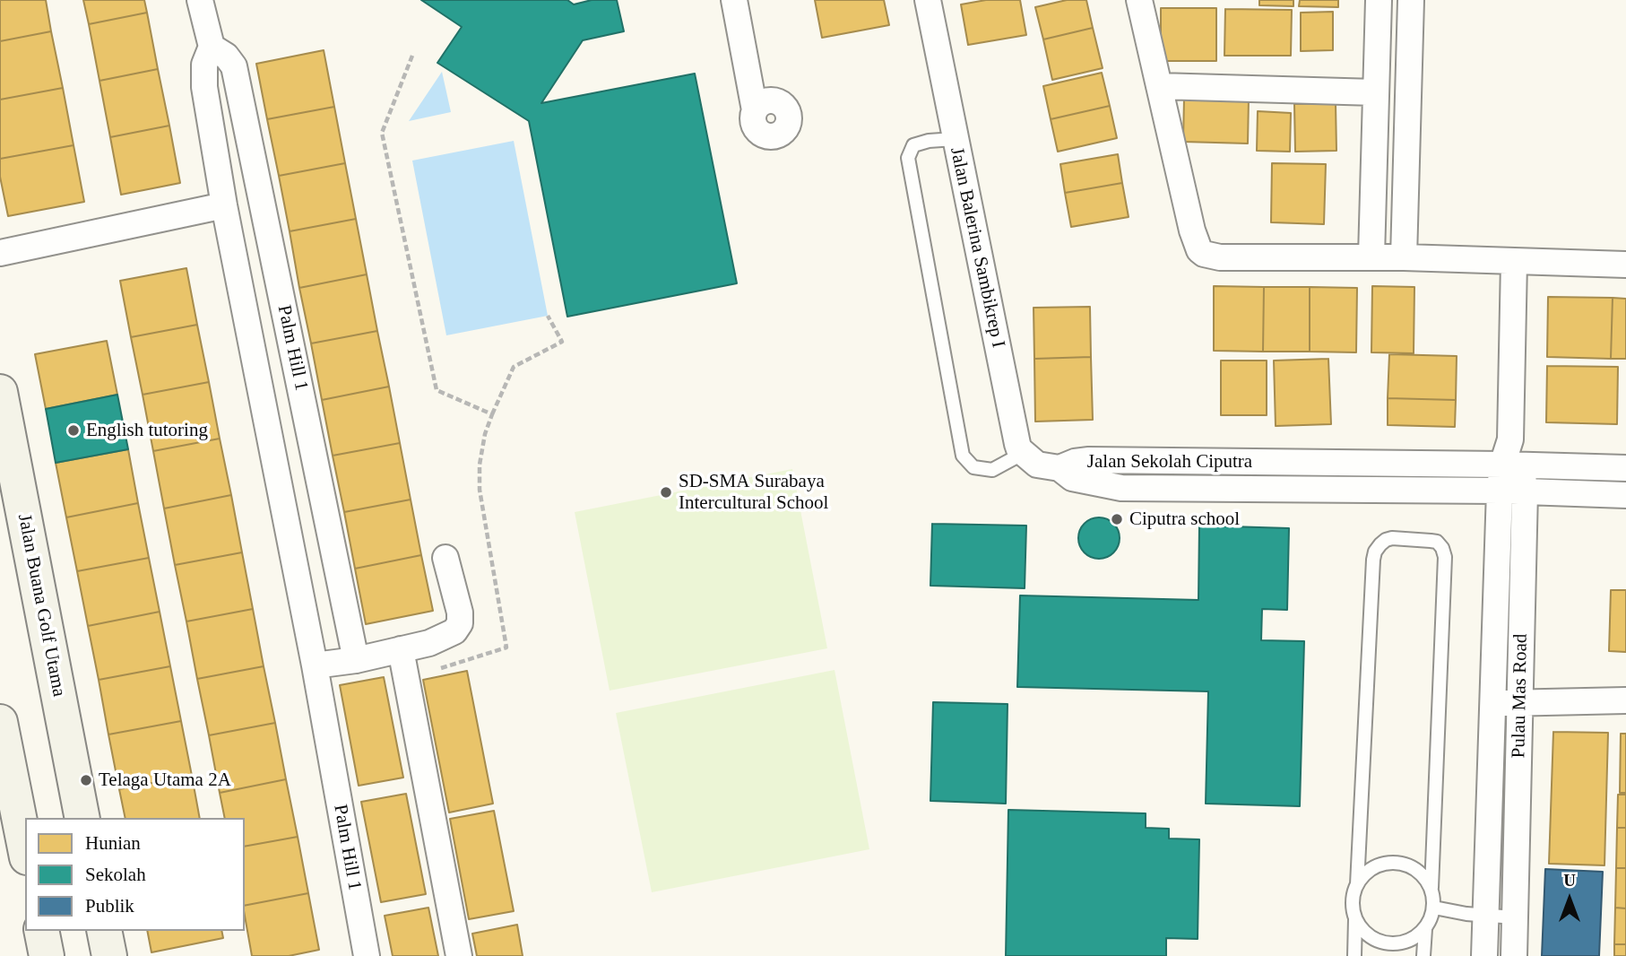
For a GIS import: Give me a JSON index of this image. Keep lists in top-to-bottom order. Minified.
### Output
{"streets":{"main road":["Jalan Buana Golf Utama"],"street":["Jalan Balerina Sambikrep I","Palm Hill 1","Jalan Sekolah Ciputra","Pulau Mas Road"]},"crossings":[["Jalan Sekolah Ciputra","Pulau Mas Road"]],"places":["English tutoring","SD-SMA Surabaya Intercultural School","Ciputra school","Telaga Utama 2A"],"legend":["Hunian","Sekolah","Publik"],"north":"top"}
